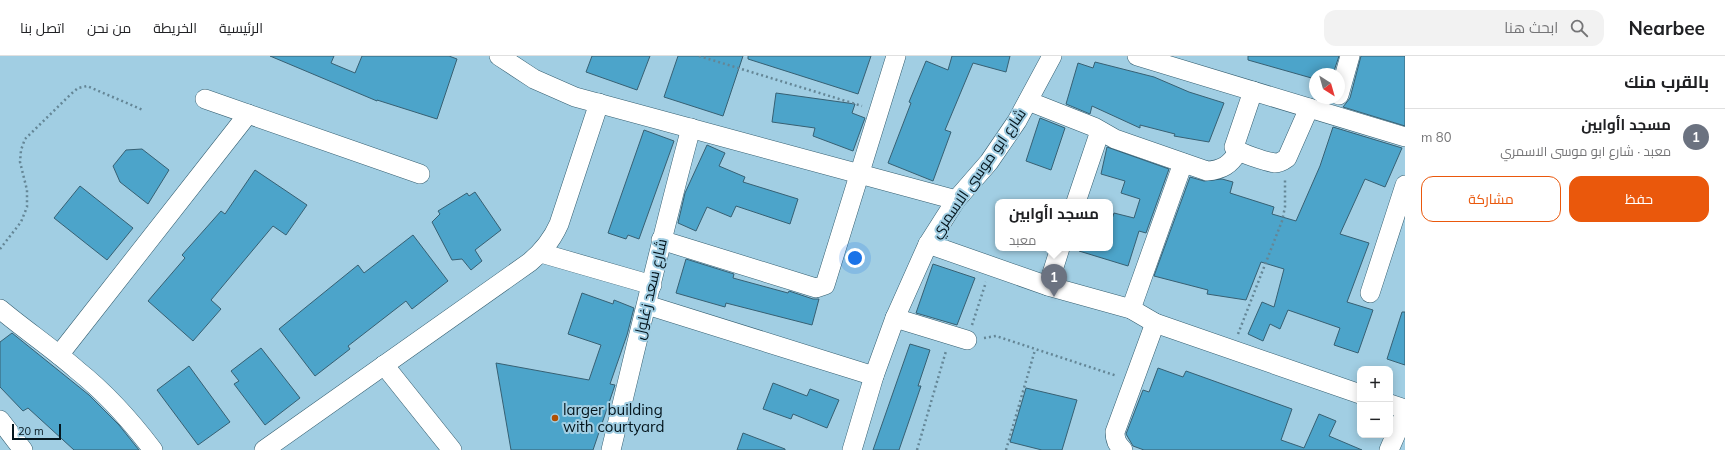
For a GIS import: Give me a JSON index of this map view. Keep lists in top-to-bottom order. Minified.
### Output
{"streets":{"street":["شارع ابو موسى الاسمري","شارع سعد زغلول"]},"places":["larger building with courtyard"],"scale_bar":"20 m","north":"bottom right","page":{"header":"Nearbee","search":"ابحث هنا","nav":["الرئيسية","الخريطة","من نحن","اتصل بنا"],"heading":"بالقرب منك","list":[{"mark":"1","name":"مسجد اأوابين","note":"معبد · شارع ابو موسى الاسمري","value":"80 m"}],"buttons":["حفظ","مشاركة"],"popup":["مسجد اأوابين","معبد"],"pins":"1","map_buttons":["+","−"],"scale":"20 m"}}
